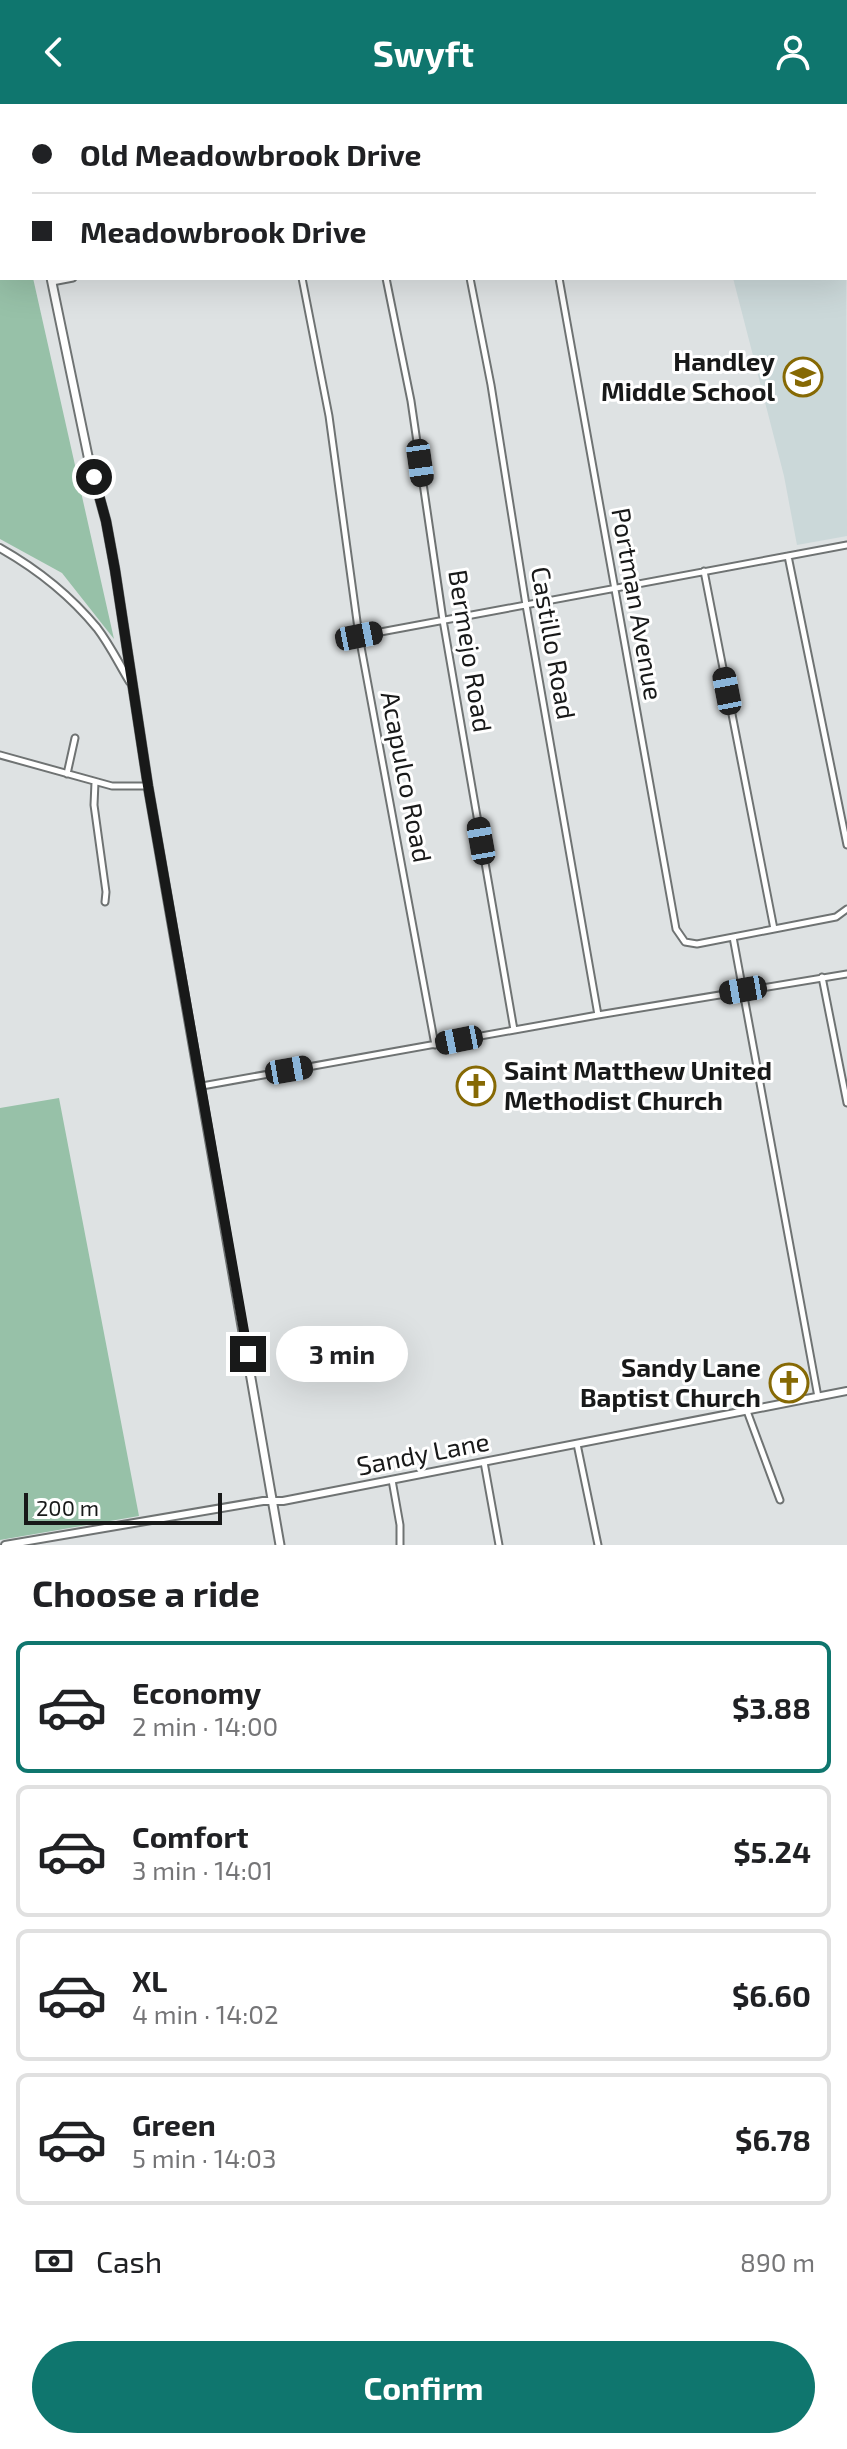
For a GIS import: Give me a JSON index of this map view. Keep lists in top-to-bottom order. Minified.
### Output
{"streets":{"street":["Portman Avenue","Castillo Road","Bermejo Road","Acapulco Road","Sandy Lane"]},"places":{"school or university":["Handley Middle School"],"church":["Saint Matthew United Methodist Church","Sandy Lane Baptist Church"]},"scale_bar":"200 m","page":{"header":"Swyft","banner":["Old Meadowbrook Drive","Meadowbrook Drive"],"bubble":"3 min","scale":"200 m","heading":"Choose a ride","list":[{"name":"Economy","note":"2 min · 14:00","value":"$3.88"},{"name":"Comfort","note":"3 min · 14:01","value":"$5.24"},{"name":"XL","note":"4 min · 14:02","value":"$6.60"},{"name":"Green","note":"5 min · 14:03","value":"$6.78"}],"pay":["Cash","890 m"],"buttons":"Confirm"}}
